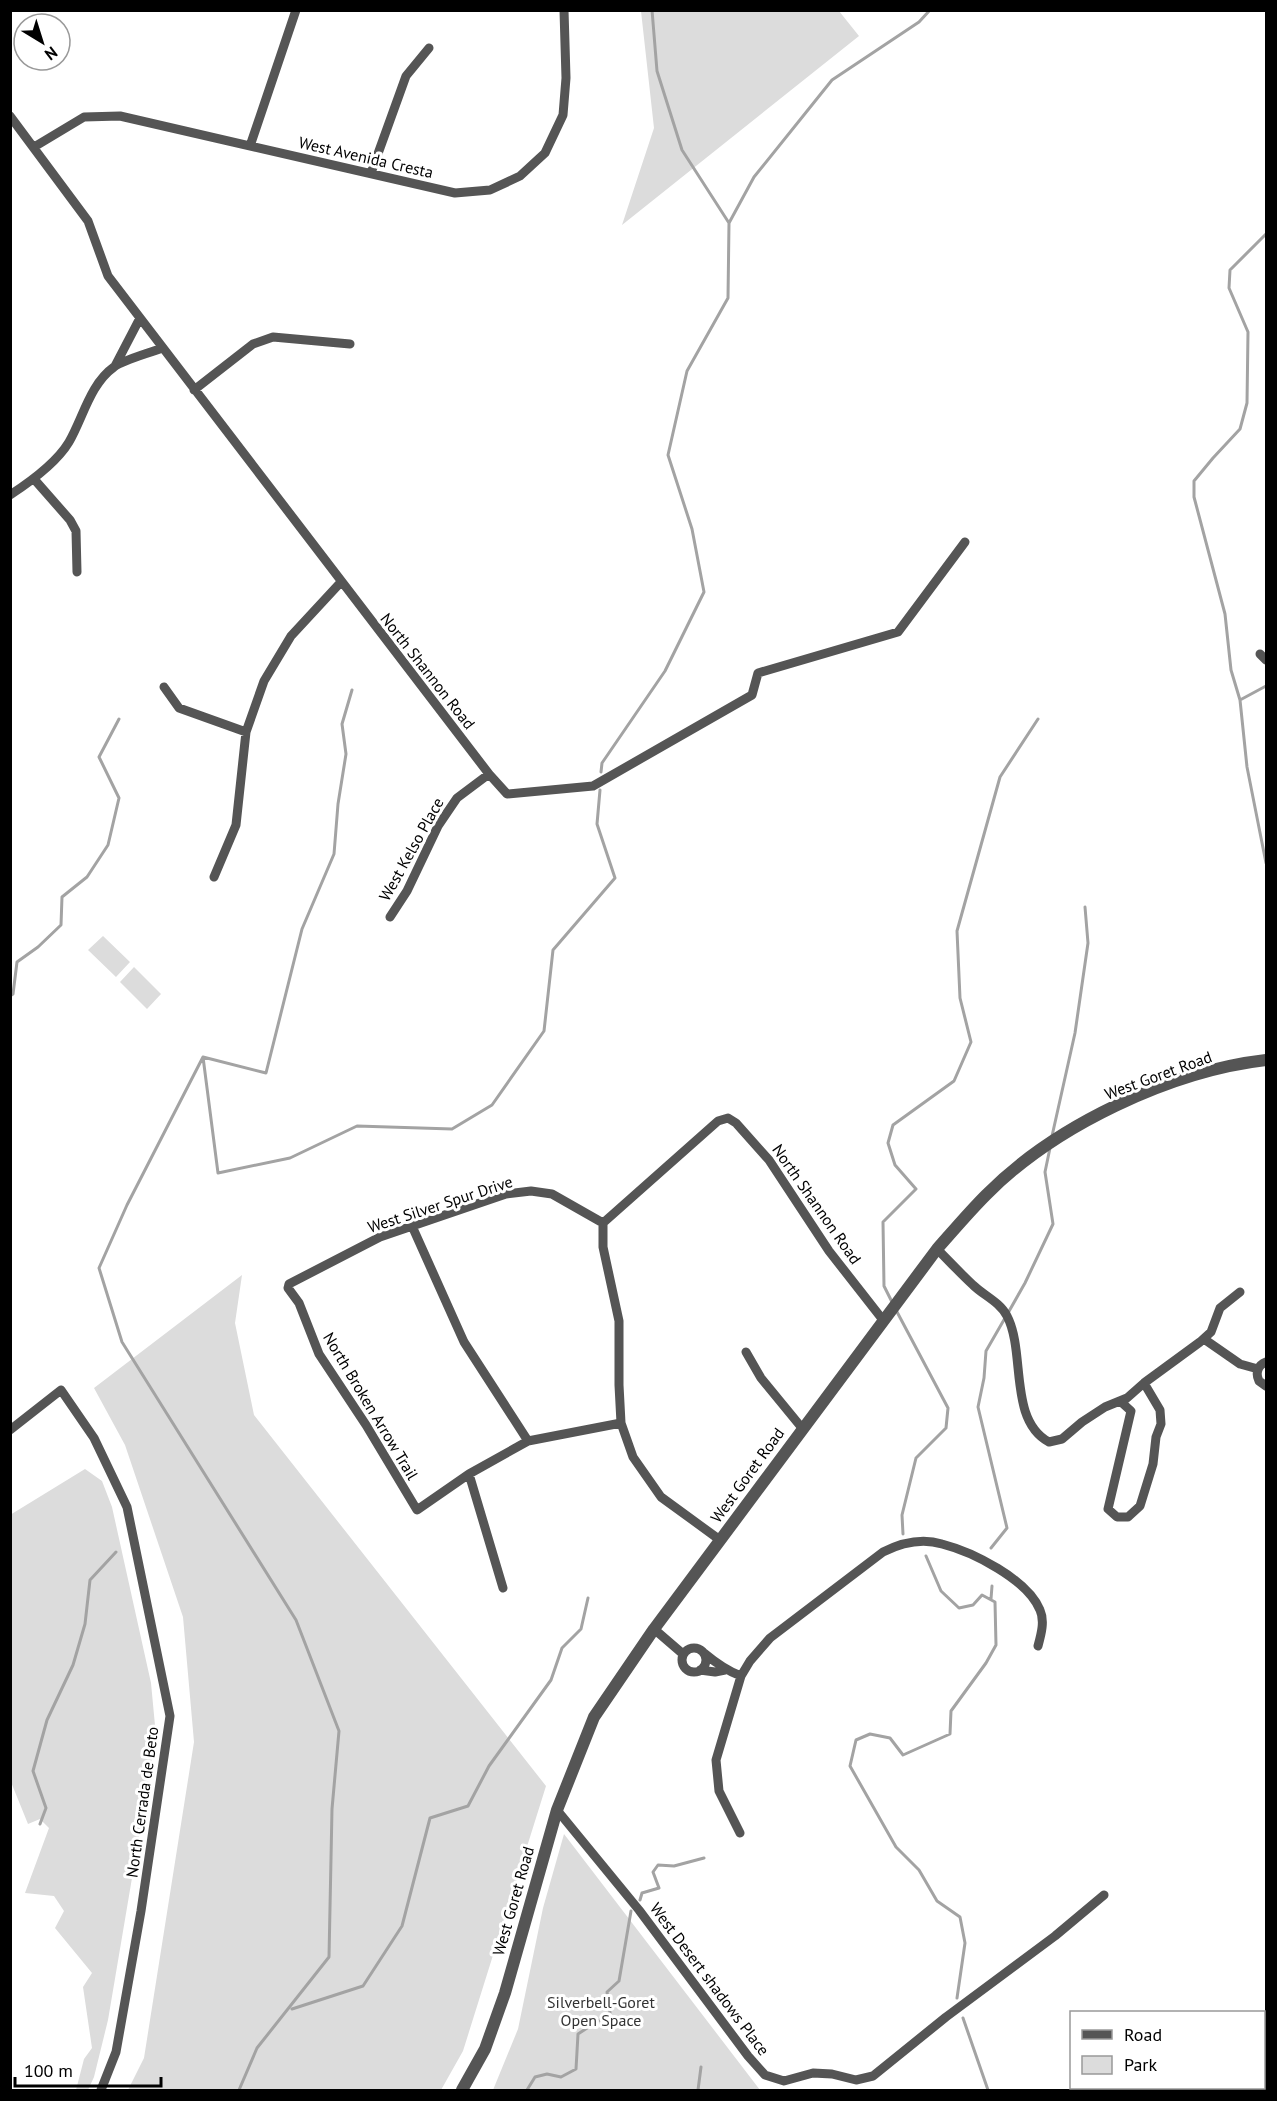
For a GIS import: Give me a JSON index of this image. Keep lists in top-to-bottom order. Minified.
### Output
{"streets":{"street":["West Avenida Cresta","North Shannon Road","West Kelso Place","West Goret Road","West Silver Spur Drive","North Broken Arrow Trail","North Cerrada de Beto","West Desert shadows Place"]},"crossings":[["West Avenida Cresta","North Shannon Road"],["North Shannon Road","West Kelso Place"],["North Shannon Road","West Goret Road"],["North Shannon Road","West Silver Spur Drive"],["West Goret Road","West Desert shadows Place"],["West Silver Spur Drive","North Broken Arrow Trail"]],"parks":["Silverbell-Goret Open Space"],"legend":["Road","Park"],"scale_bar":"100 m","north":"bottom right"}
